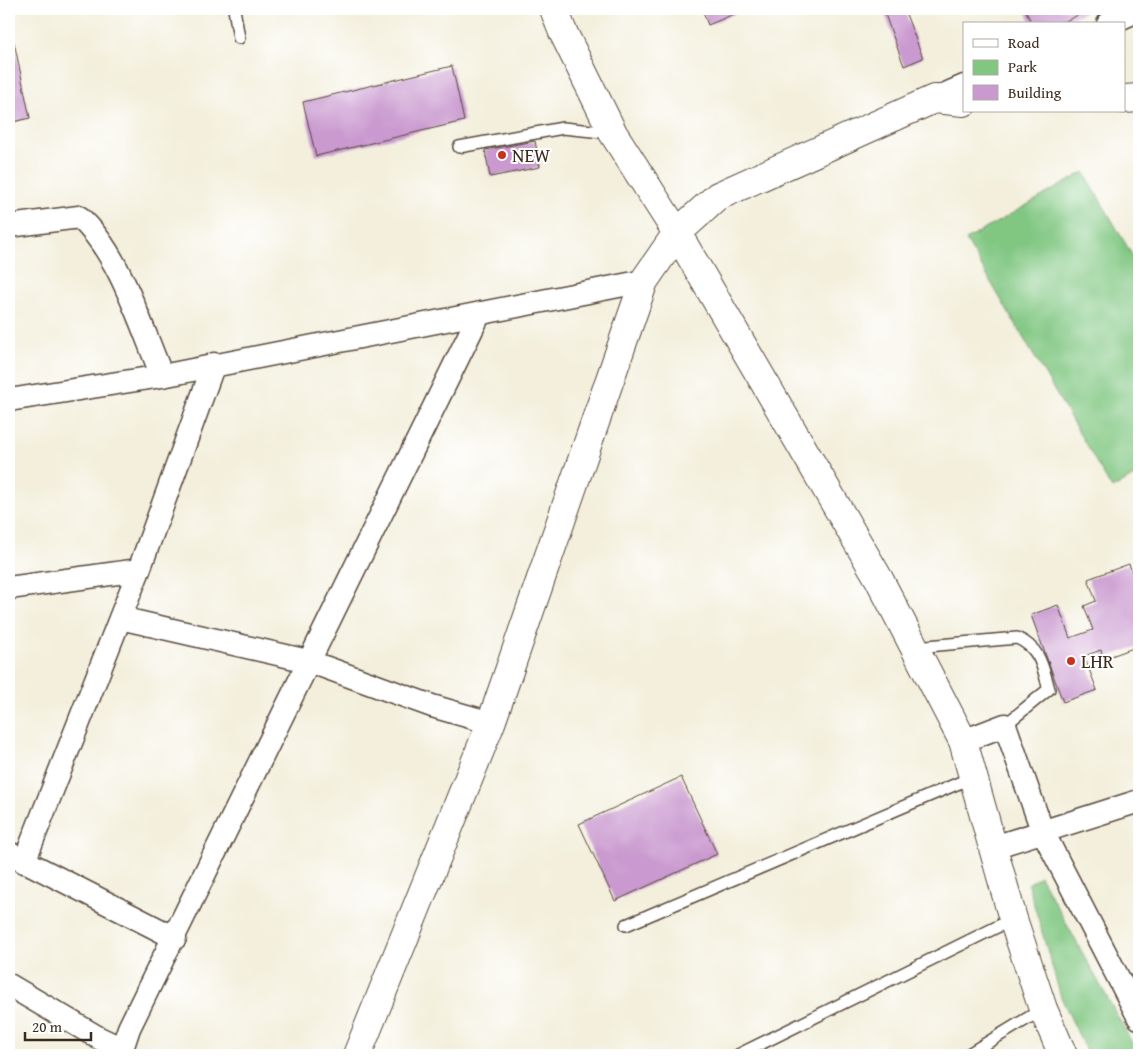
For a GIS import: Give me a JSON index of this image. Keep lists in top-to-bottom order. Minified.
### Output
{"places":["NEW","LHR"],"legend":["Road","Park","Building"],"scale_bar":"20 m"}
